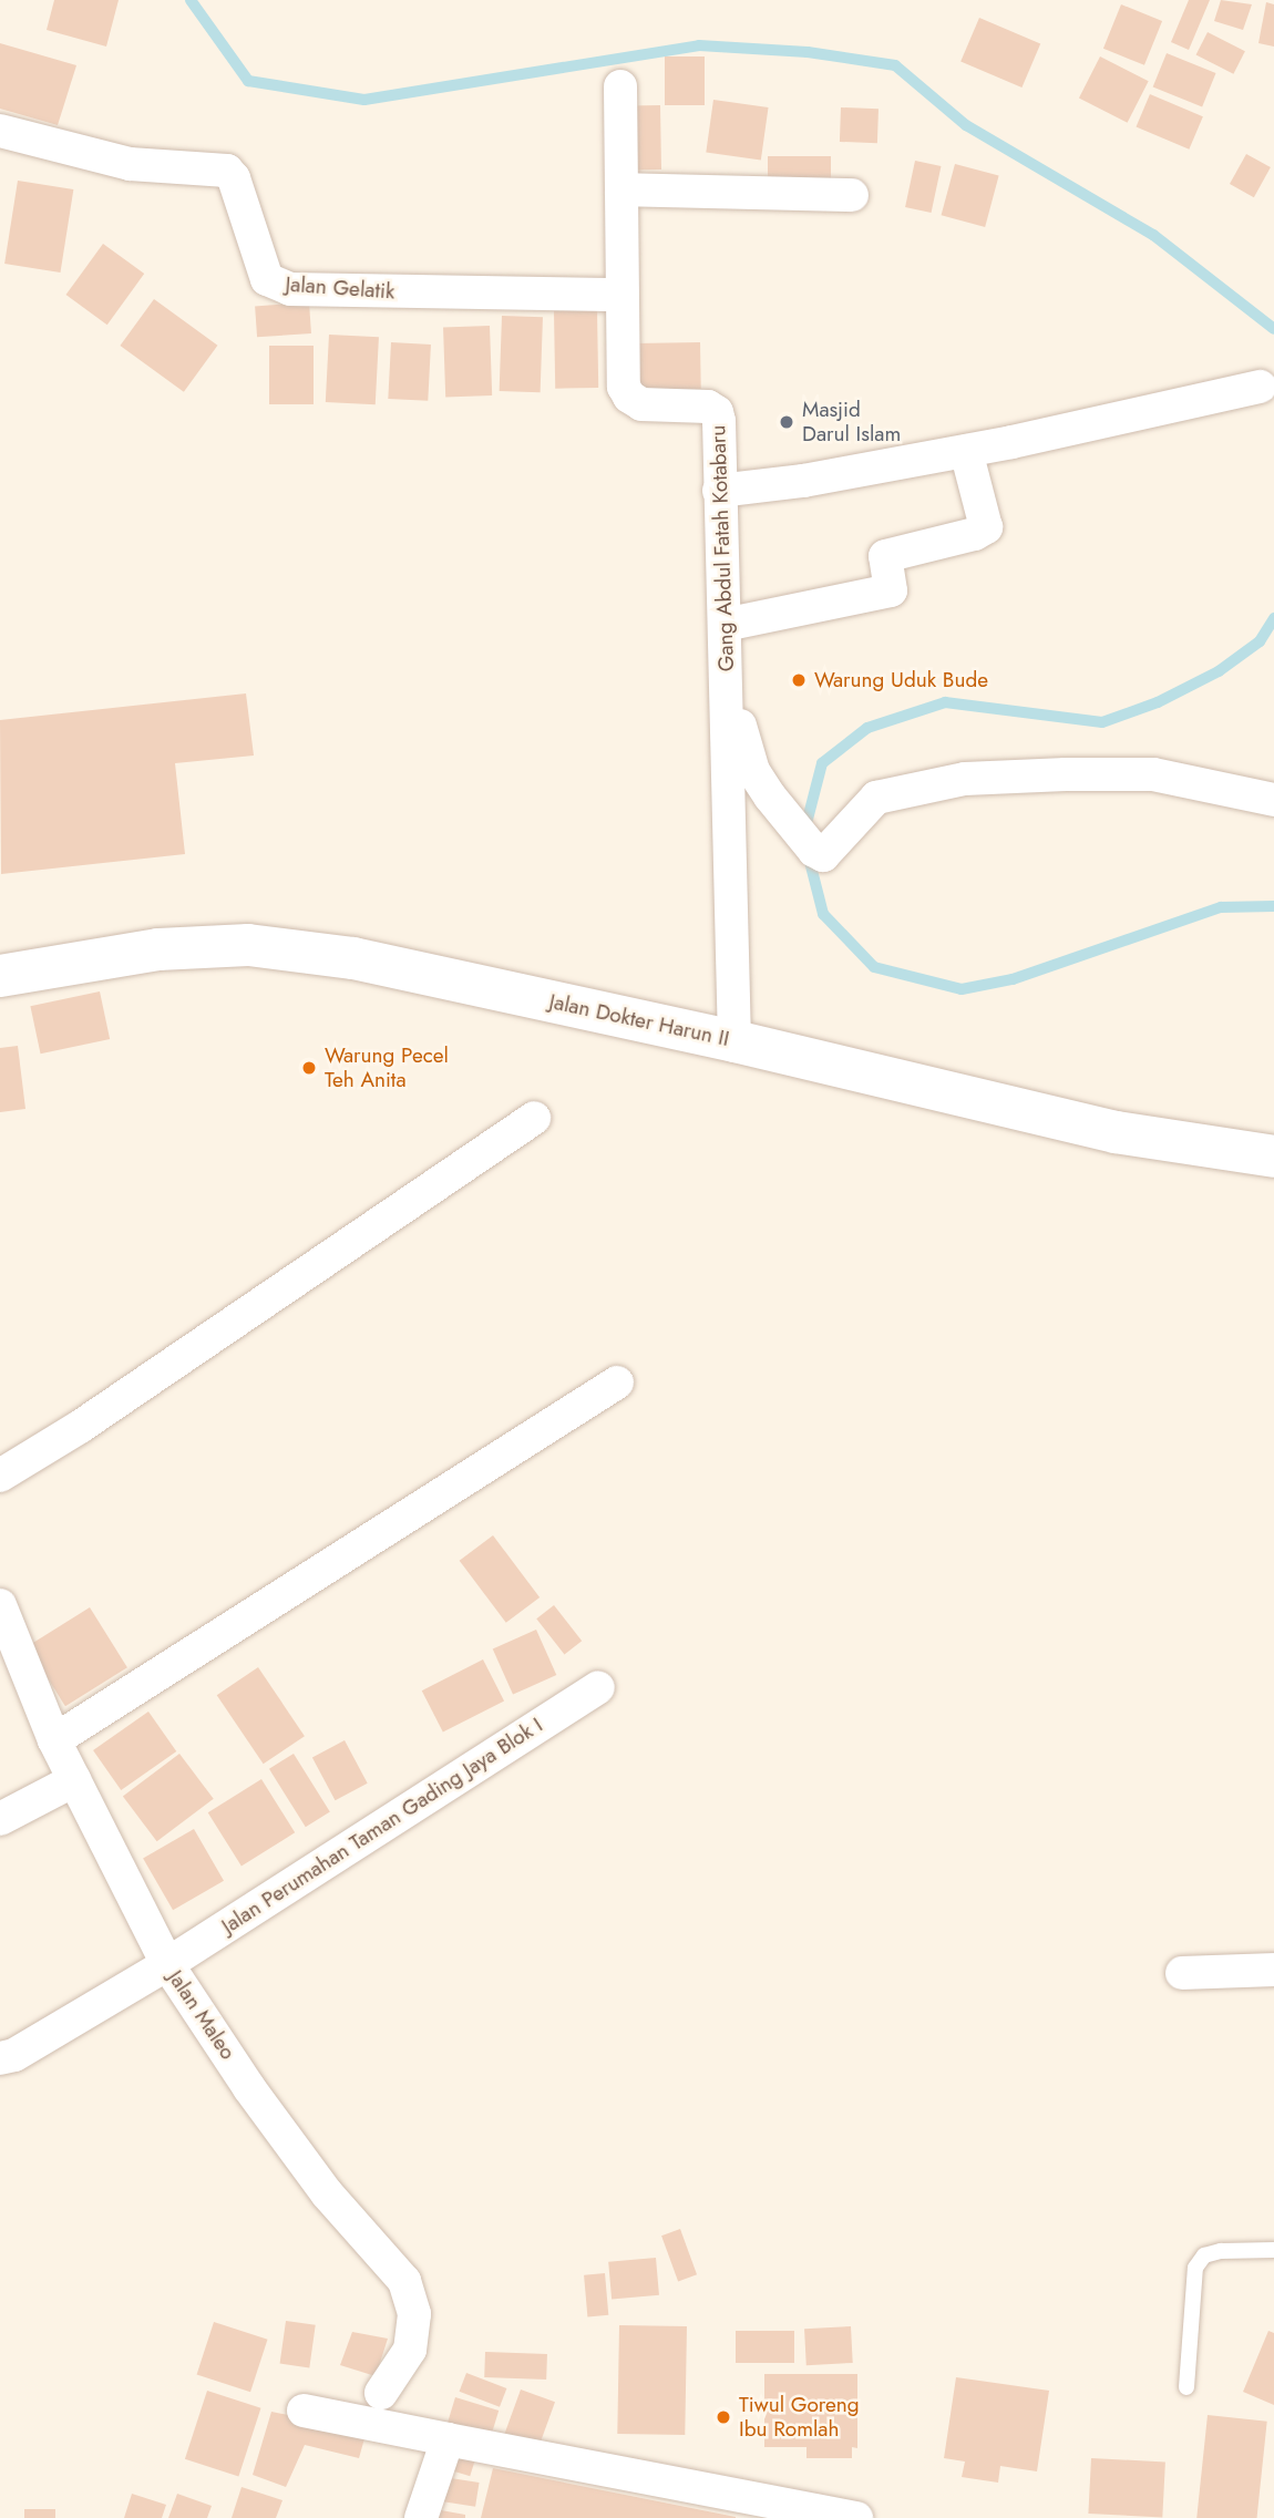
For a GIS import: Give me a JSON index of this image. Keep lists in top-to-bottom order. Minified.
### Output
{"streets":{"street":["Jalan Gelatik","Gang Abdul Fatah Kotabaru","Jalan Dokter Harun II","Jalan Perumahan Taman Gading Jaya Blok I","Jalan Maleo"]},"crossings":[["Jalan Gelatik","Gang Abdul Fatah Kotabaru"],["Gang Abdul Fatah Kotabaru","Jalan Dokter Harun II"],["Jalan Perumahan Taman Gading Jaya Blok I","Jalan Maleo"]],"places":["Masjid Darul Islam","Warung Uduk Bude","Warung Pecel Teh Anita","Tiwul Goreng Ibu Romlah"]}
